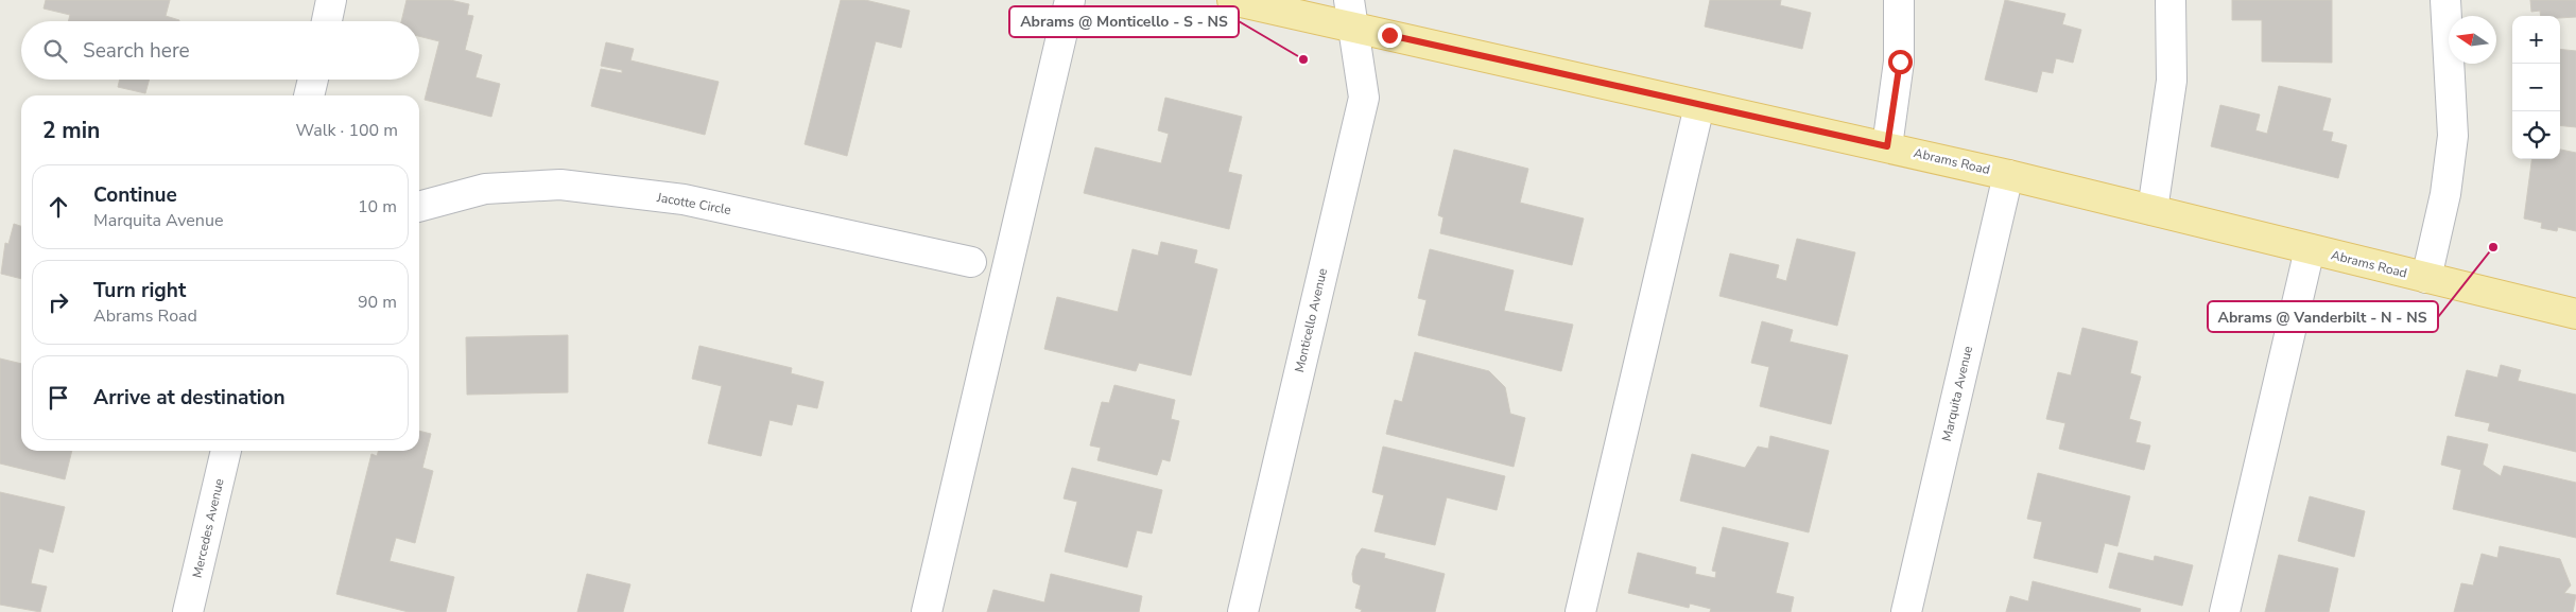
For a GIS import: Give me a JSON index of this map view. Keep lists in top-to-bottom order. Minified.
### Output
{"streets":{"main road":["Abrams Road"],"street":["Jacotte Circle","Monticello Avenue","Marquita Avenue","Mercedes Avenue"]},"crossings":[["Abrams Road","Monticello Avenue"],["Abrams Road","Marquita Avenue"]],"places":["Abrams @ Monticello - S - NS","Abrams @ Vanderbilt - N - NS"],"north":"left","page":{"map_buttons":["+","−"],"search":"Search here","heading":["2 min","Walk · 100 m"],"list":[["Continue","Marquita Avenue","10 m"],["Turn right","Abrams Road","90 m"],"Arrive at destination"]}}
